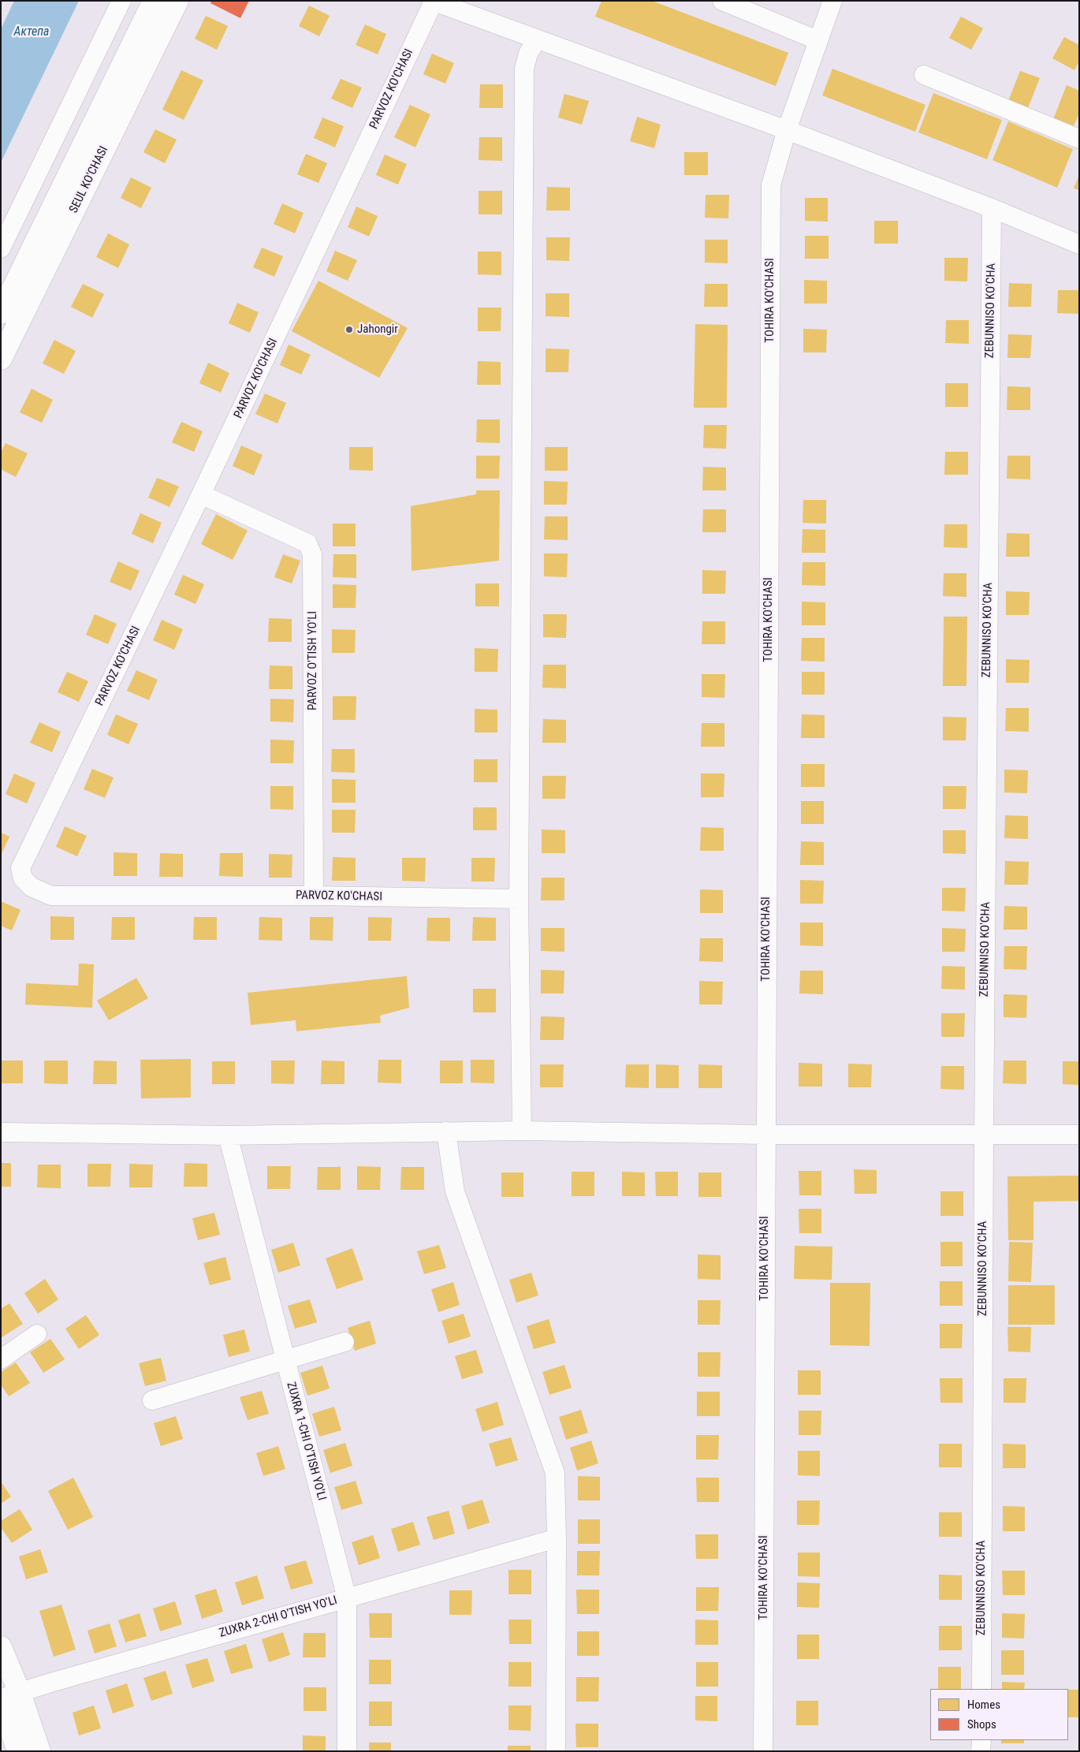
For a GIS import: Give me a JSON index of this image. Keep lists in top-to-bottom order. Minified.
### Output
{"streets":{"main road":["SEUL KO'CHASI"],"street":["PARVOZ KO'CHASI","TOHIRA KO'CHASI","ZEBUNNISO KO'CHA","PARVOZ O'TISH YO'LI","ZUXRA 1-CHI O'TISH YO'LI","ZUXRA 2-CHI O'TISH YO'LI"]},"crossings":[["PARVOZ KO'CHASI","PARVOZ O'TISH YO'LI"],["ZUXRA 1-CHI O'TISH YO'LI","ZUXRA 2-CHI O'TISH YO'LI"]],"water":["Актепа"],"places":["Jahongir"],"legend":["Homes","Shops"]}
